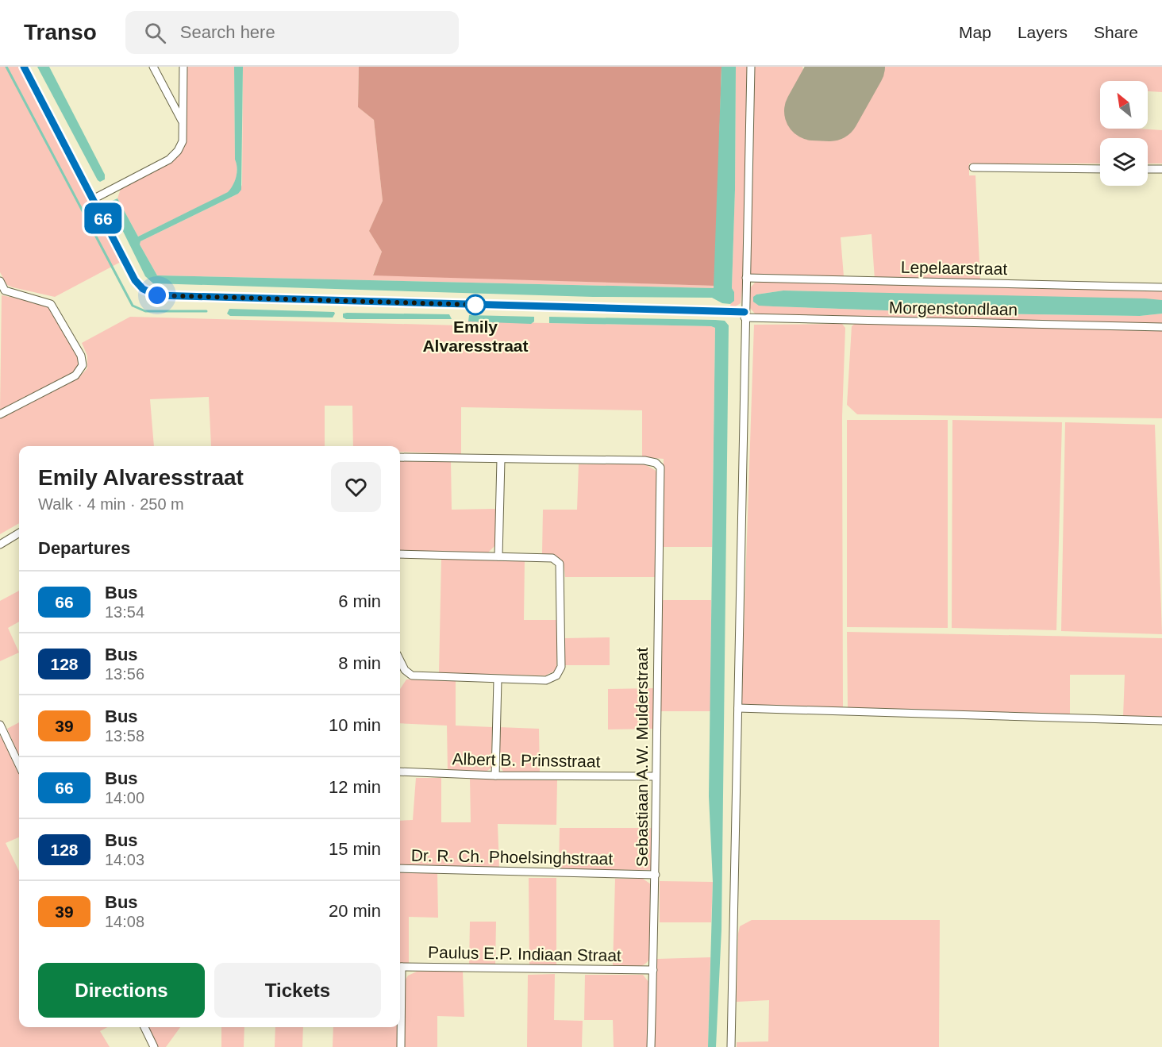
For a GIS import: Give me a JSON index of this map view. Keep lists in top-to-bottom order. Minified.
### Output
{"streets":{"street":["Lepelaarstraat","Morgenstondlaan","Sebastiaan A.W. Mulderstraat","Albert B. Prinsstraat","Dr. R. Ch. Phoelsinghstraat","Paulus E.P. Indiaan Straat"]},"crossings":[["Sebastiaan A.W. Mulderstraat","Albert B. Prinsstraat"],["Sebastiaan A.W. Mulderstraat","Dr. R. Ch. Phoelsinghstraat"],["Sebastiaan A.W. Mulderstraat","Paulus E.P. Indiaan Straat"]],"places":["Emily Alvaresstraat"],"lines":["bus line 66"],"north":"top left","page":{"header":"Transo","search":"Search here","nav":["Map","Layers","Share"],"on_map":"66","heading":[["Emily Alvaresstraat","Walk · 4 min · 250 m"],"Departures"],"list":[{"mark":"66","name":"Bus","note":"13:54","value":"6 min"},{"mark":"128","name":"Bus","note":"13:56","value":"8 min"},{"mark":"39","name":"Bus","note":"13:58","value":"10 min"},{"mark":"66","name":"Bus","note":"14:00","value":"12 min"},{"mark":"128","name":"Bus","note":"14:03","value":"15 min"},{"mark":"39","name":"Bus","note":"14:08","value":"20 min"}],"buttons":["Directions","Tickets"]}}
